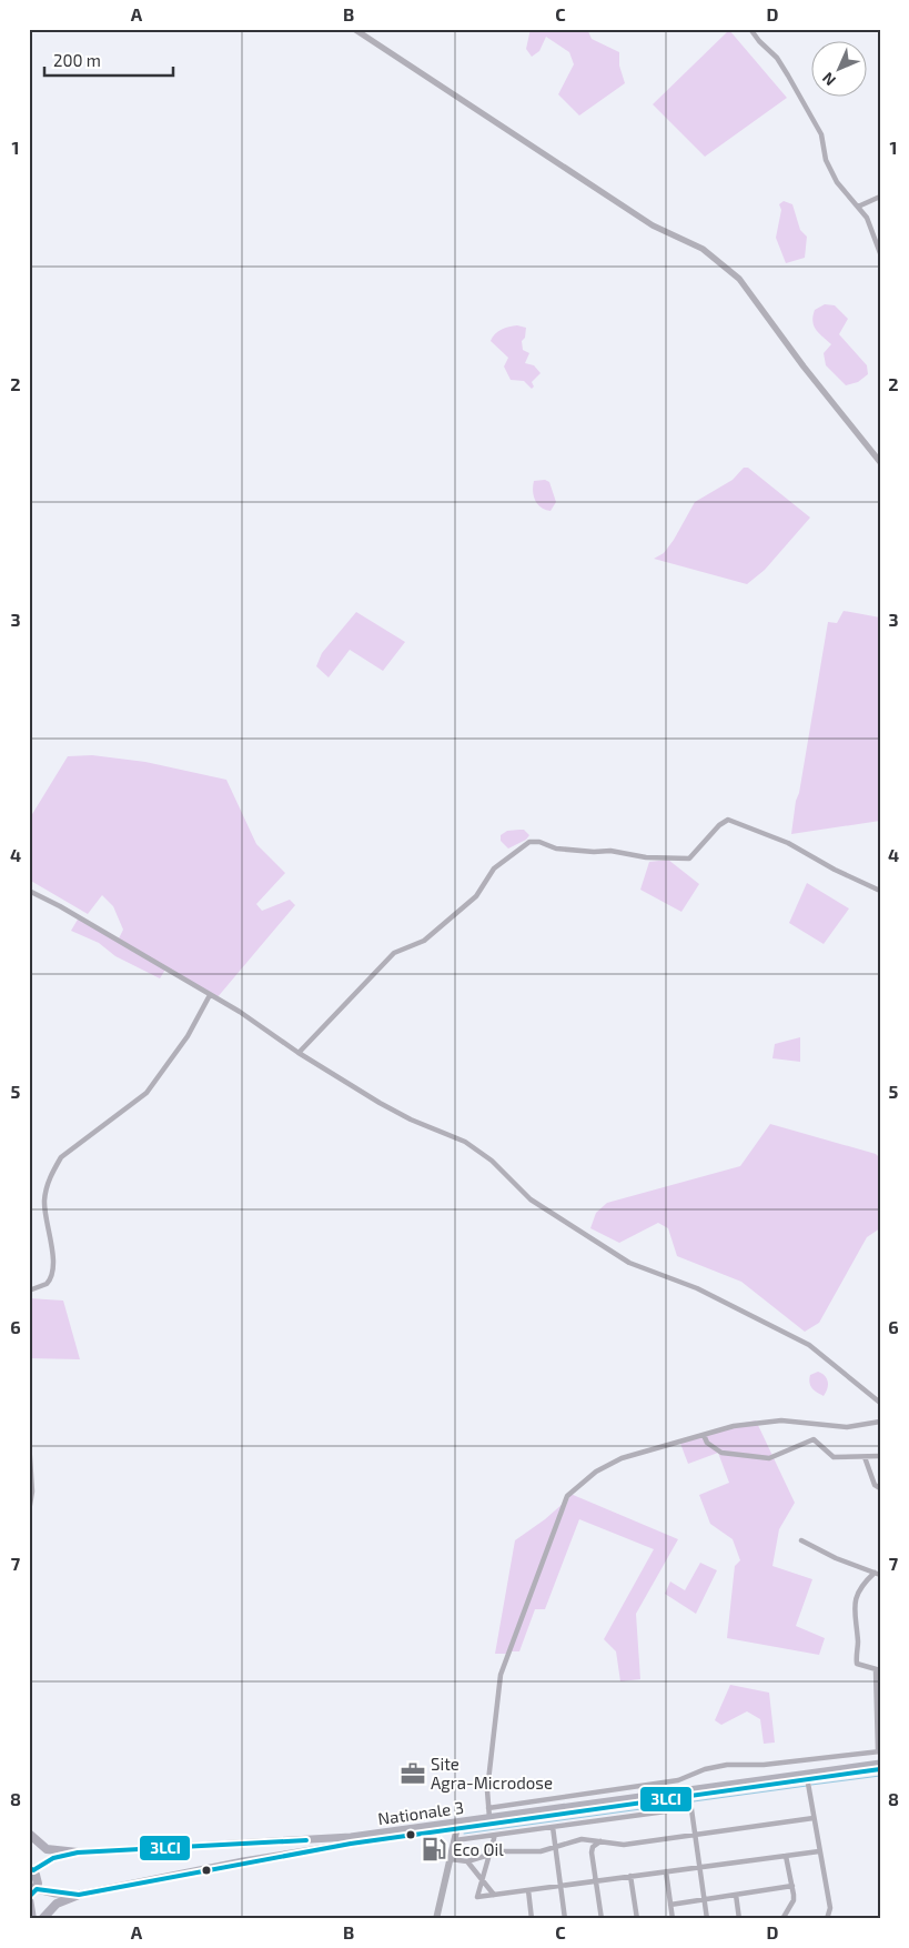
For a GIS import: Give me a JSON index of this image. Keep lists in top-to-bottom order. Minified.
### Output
{"streets":{"main road":["Nationale 3"]},"places":{"office":["Site Agra-Microdose"],"fuel station":["Eco Oil"]},"lines":["transit line 3LCI"],"scale_bar":"200 m","north":"bottom left","grid":{"columns":["A","B","C","D"],"rows":["1","2","3","4","5","6","7","8"]}}
